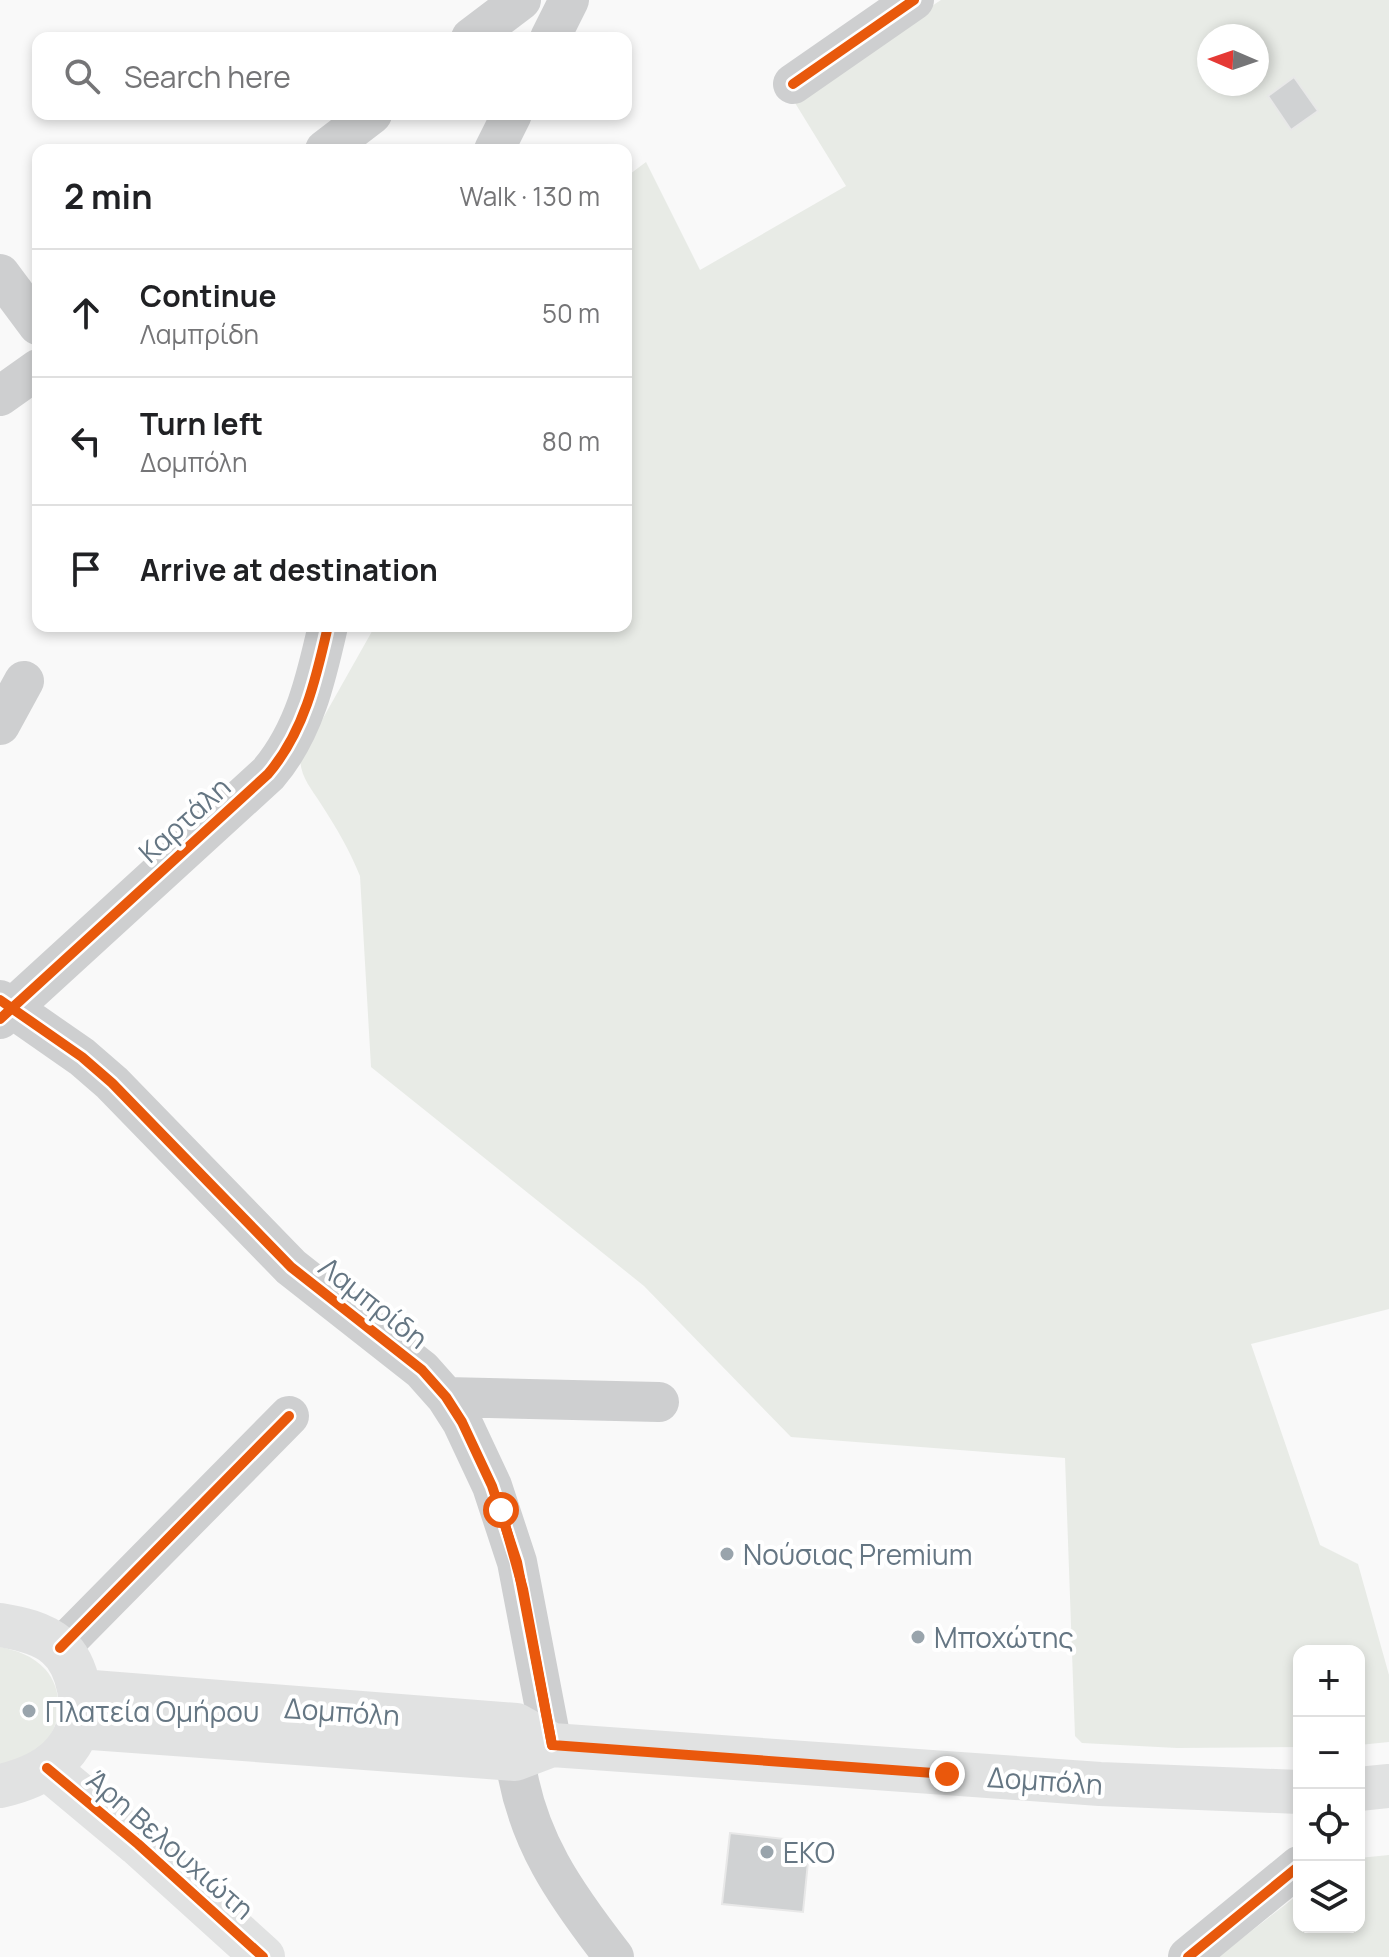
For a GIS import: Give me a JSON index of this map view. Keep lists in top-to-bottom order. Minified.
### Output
{"streets":{"main road":["Δομπόλη","Άρη Βελουχιώτη"],"street":["Καρτάλη","Λαμπρίδη"]},"crossings":[["Καρτάλη","Λαμπρίδη"],["Λαμπρίδη","Δομπόλη"]],"places":["Νούσιας Premium","Μποχώτης","Πλατεία Ομήρου","EKO"],"north":"left","page":{"search":"Search here","heading":["2 min","Walk · 130 m"],"list":[["Continue","Λαμπρίδη","50 m"],["Turn left","Δομπόλη","80 m"],"Arrive at destination"],"map_buttons":["+","−"]}}
